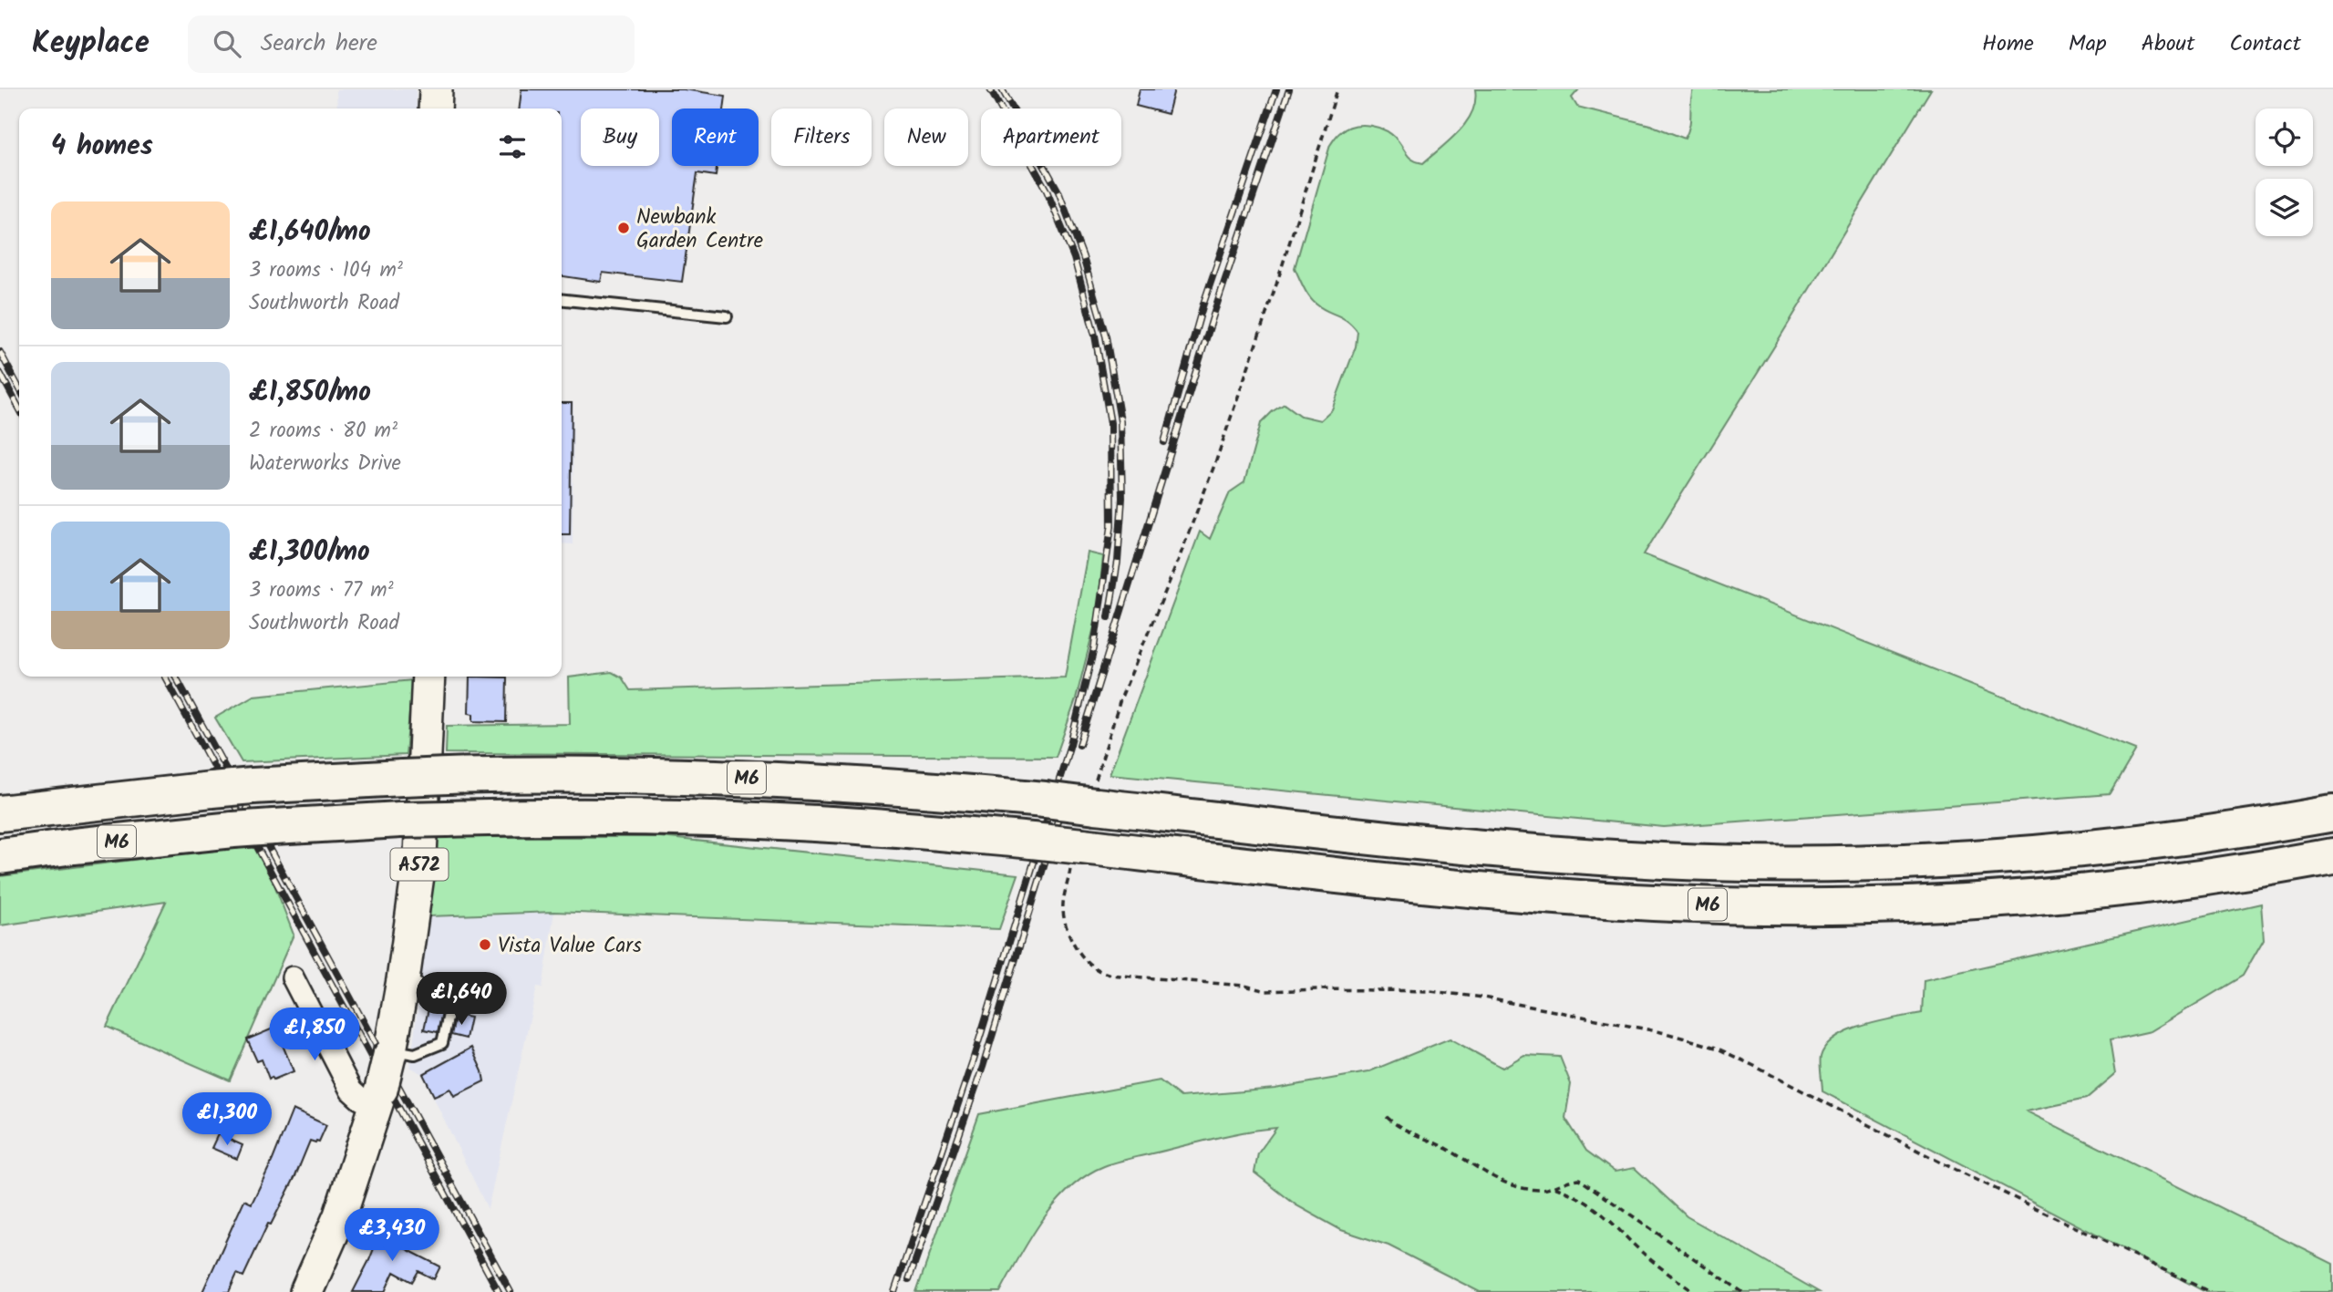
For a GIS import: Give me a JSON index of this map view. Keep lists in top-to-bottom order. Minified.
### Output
{"streets":{"highway":["M6"],"main road":["A572"]},"places":["Newbank Garden Centre","Vista Value Cars"],"page":{"header":"Keyplace","search":"Search here","nav":["Home","Map","About","Contact"],"chip":["Buy","Rent","Filters","New","Apartment"],"heading":"4 homes","list":[{"name":"£1,640/mo","note":"3 rooms · 104 m² · Southworth Road"},{"name":"£1,850/mo","note":"2 rooms · 80 m² · Waterworks Drive"},{"name":"£1,300/mo","note":"3 rooms · 77 m² · Southworth Road"}],"price":["£1,640","£1,850","£1,300","£3,430"]}}
